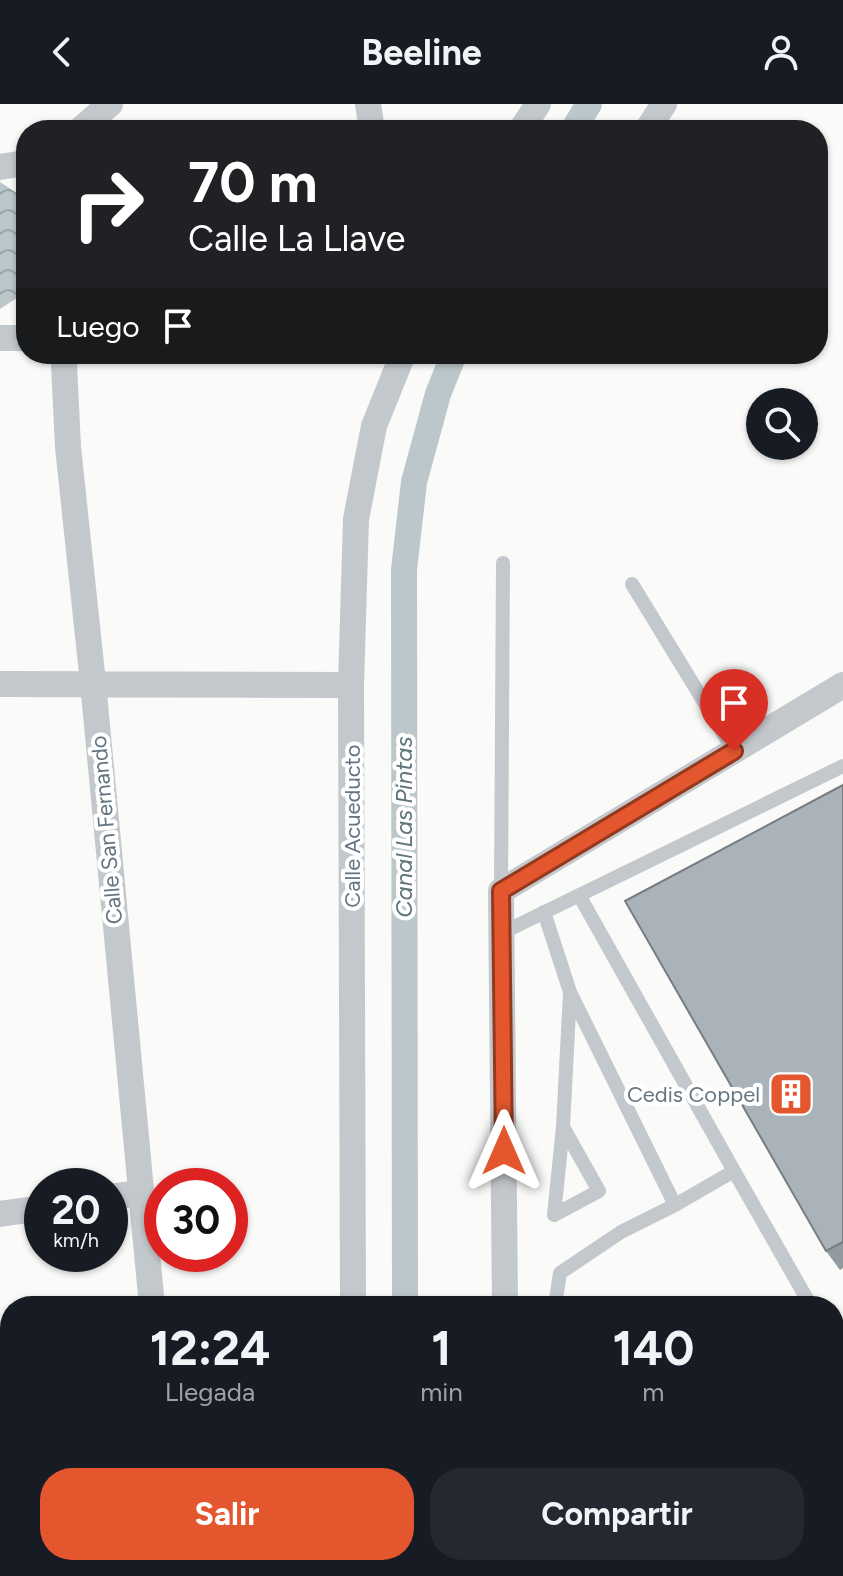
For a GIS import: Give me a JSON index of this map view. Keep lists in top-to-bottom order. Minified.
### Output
{"streets":{"street":["Calle Acueducto","Calle San Fernando"]},"water":["Canal Las Pintas"],"places":{"building":["Cedis Coppel"]},"page":{"header":"Beeline","turn":["70 m","Calle La Llave"],"then":"Luego","speed":"20 km/h","limit":"30","eta":["12:24","Llegada","1","min","140","m"],"buttons":["Salir","Compartir"]}}
